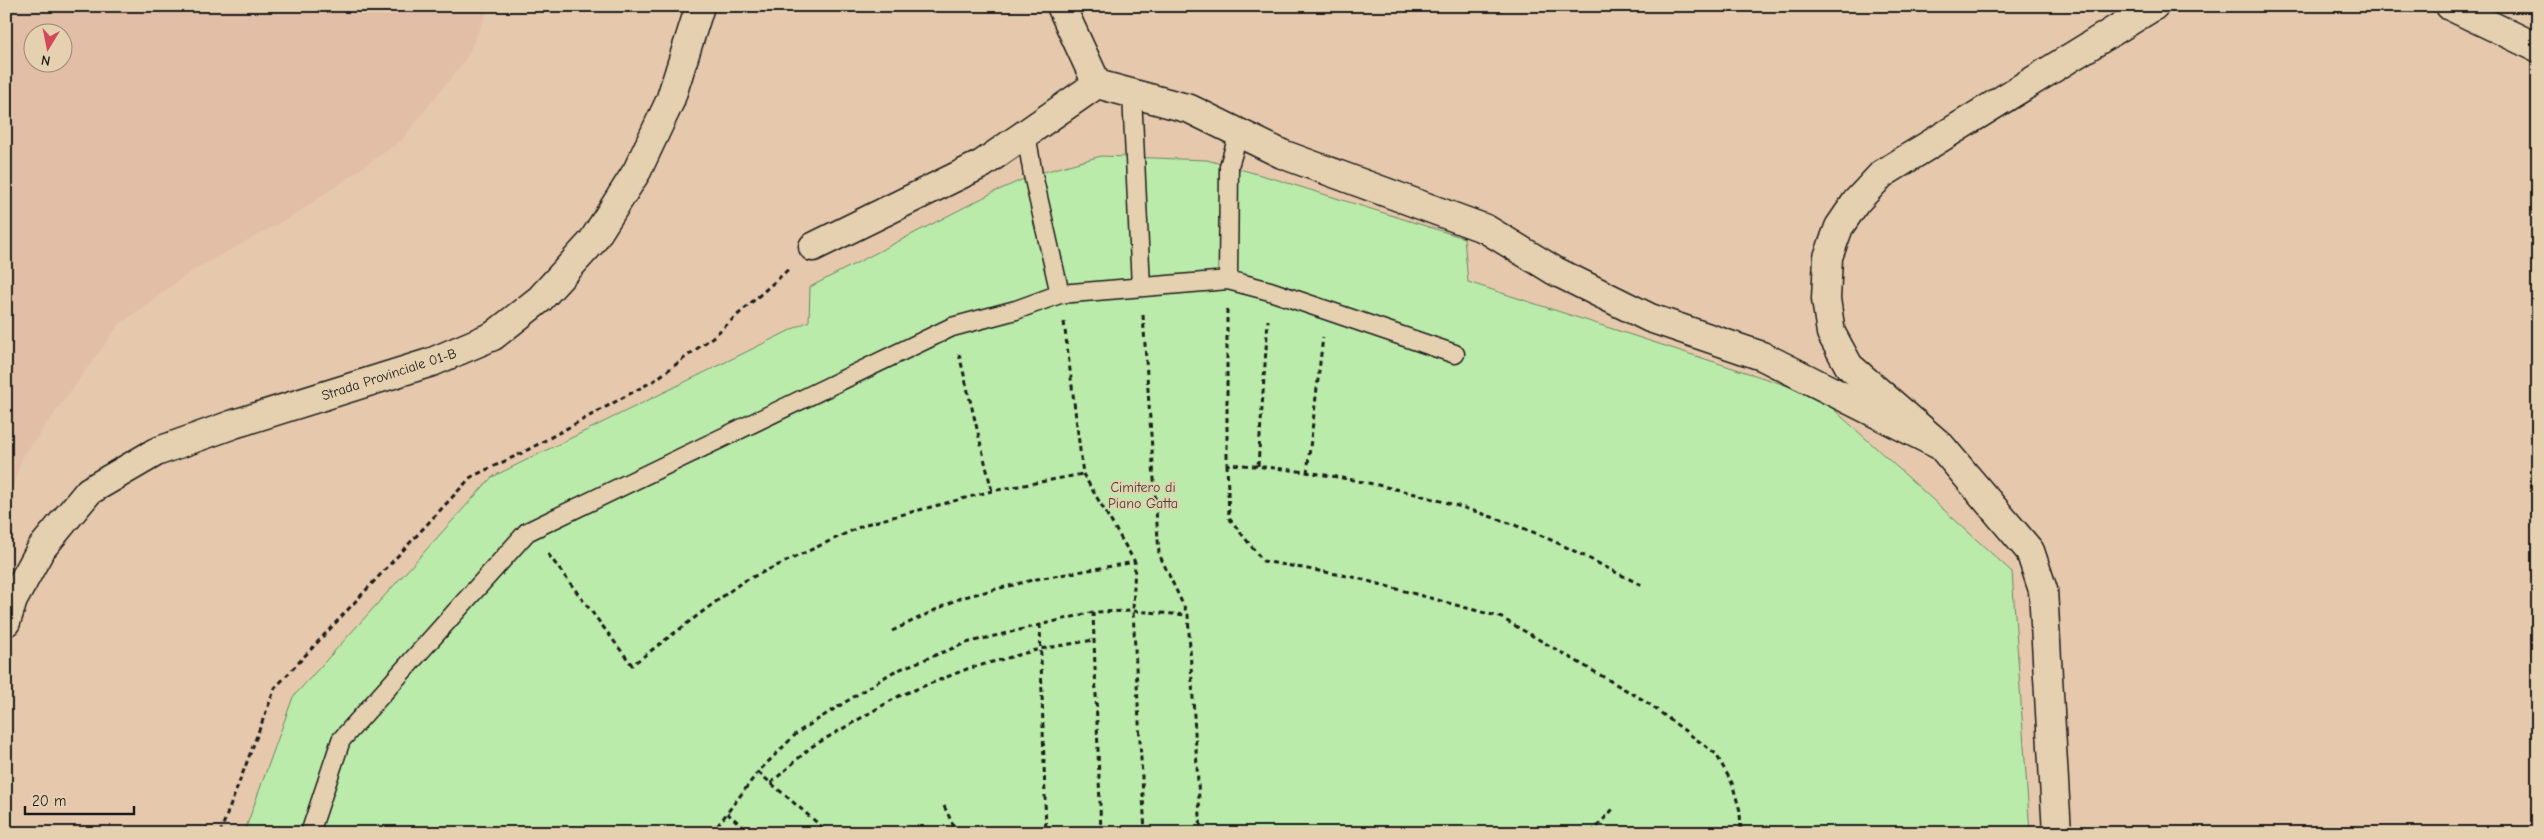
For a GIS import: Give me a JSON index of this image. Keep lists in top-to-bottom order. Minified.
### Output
{"streets":{"street":["Strada Provinciale 01-B"]},"parks":["Cimitero di Piano Gatta"],"scale_bar":"20 m","north":"bottom"}
